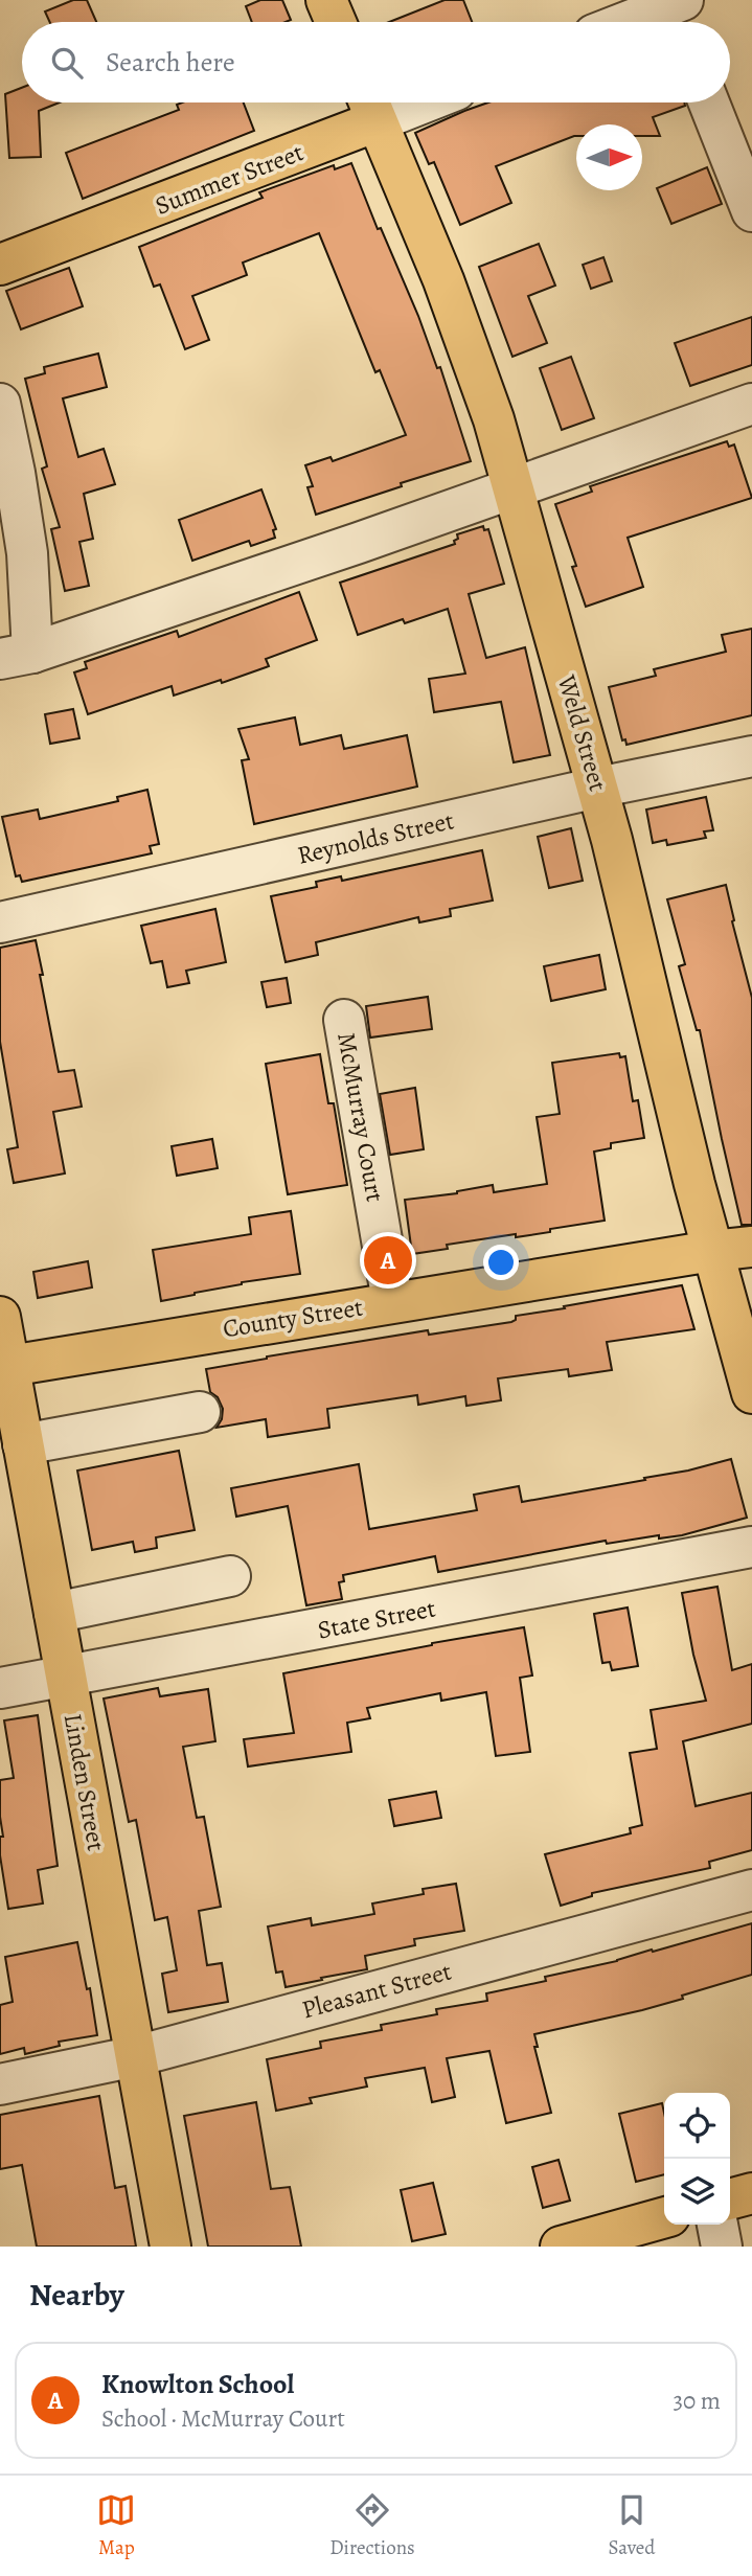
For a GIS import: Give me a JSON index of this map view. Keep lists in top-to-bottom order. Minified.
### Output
{"streets":{"main road":["Summer Street","Weld Street","County Street","Linden Street"],"street":["Reynolds Street","McMurray Court","State Street","Pleasant Street"]},"crossings":[["Summer Street","Weld Street"],["Weld Street","Reynolds Street"],["Weld Street","County Street"],["McMurray Court","County Street"],["County Street","Linden Street"],["State Street","Linden Street"],["Linden Street","Pleasant Street"]],"north":"right","page":{"search":"Search here","pins":"A","heading":"Nearby","list":[{"mark":"A","name":"Knowlton School","note":"School · McMurray Court","value":"30 m"}],"nav":["Map","Directions","Saved"]}}
